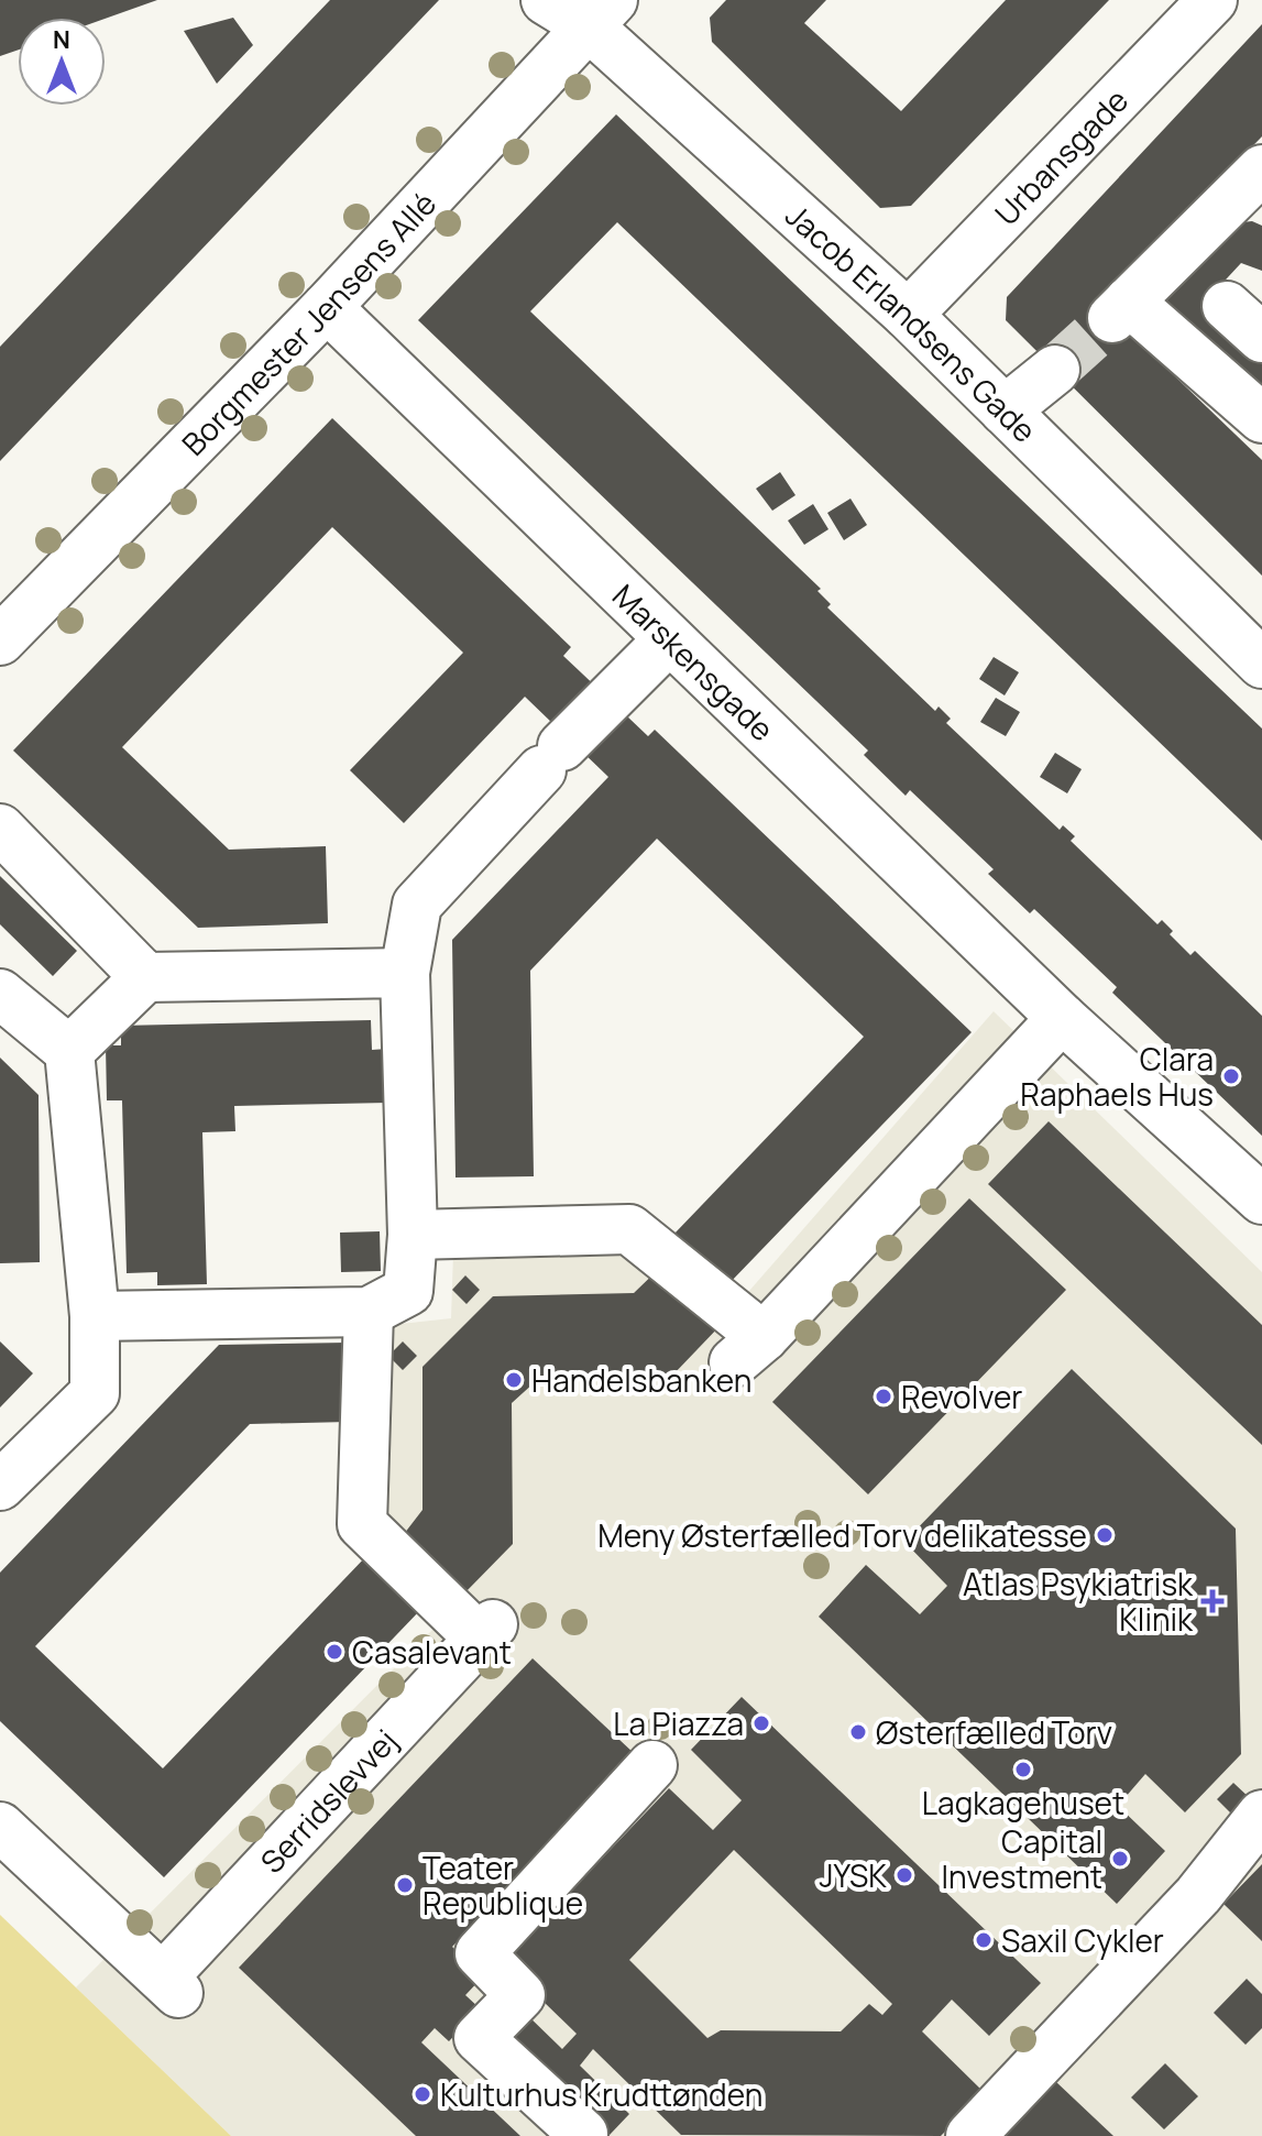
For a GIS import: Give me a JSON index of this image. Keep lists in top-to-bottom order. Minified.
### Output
{"streets":{"street":["Urbansgade","Borgmester Jensens Allé","Jacob Erlandsens Gade","Marskensgade","Serridslevvej"]},"crossings":[["Urbansgade","Jacob Erlandsens Gade"],["Borgmester Jensens Allé","Jacob Erlandsens Gade"],["Borgmester Jensens Allé","Marskensgade"]],"places":{"other":["Clara Raphaels Hus","Handelsbanken","Revolver","Meny Østerfælled Torv delikatesse","Casalevant","La Piazza","Østerfælled Torv","Lagkagehuset","Capital Investment","JYSK","Teater Republique","Saxil Cykler","Kulturhus Krudttønden"],"health":["Atlas Psykiatrisk Klinik"]},"north":"top"}
